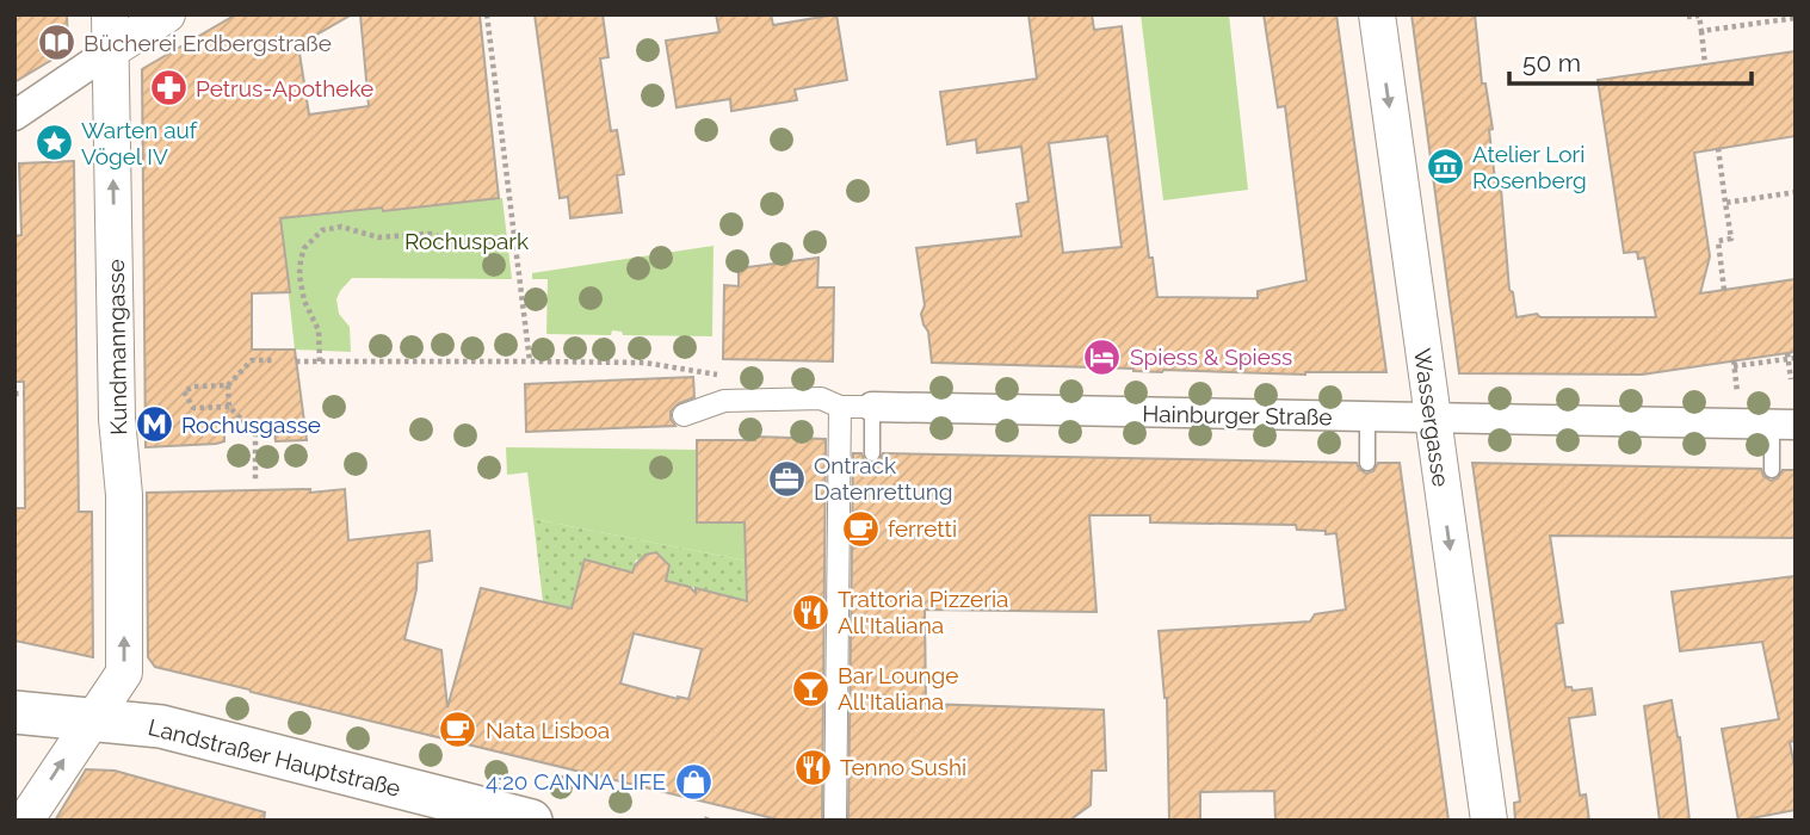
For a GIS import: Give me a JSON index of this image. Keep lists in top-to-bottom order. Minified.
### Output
{"streets":{"main road":["Landstraßer Hauptstraße"],"street":["Kundmanngasse","Hainburger Straße","Wassergasse"]},"crossings":[["Kundmanngasse","Landstraßer Hauptstraße"],["Hainburger Straße","Wassergasse"]],"one_way":["Kundmanngasse","Wassergasse"],"parks":["Rochuspark"],"places":{"library":["Bücherei Erdbergstraße"],"pharmacy":["Petrus-Apotheke"],"place":["Warten auf Vögel IV"],"museum":["Atelier Lori Rosenberg"],"hotel":["Spiess & Spiess"],"metro station":["Rochusgasse"],"office":["Ontrack Datenrettung"],"cafe":["ferretti","Nata Lisboa"],"restaurant":["Trattoria Pizzeria All'Italiana","Tenno Sushi"],"bar":["Bar Lounge All'Italiana"],"shop":["4:20 CANNA LIFE"]},"scale_bar":"50 m"}
